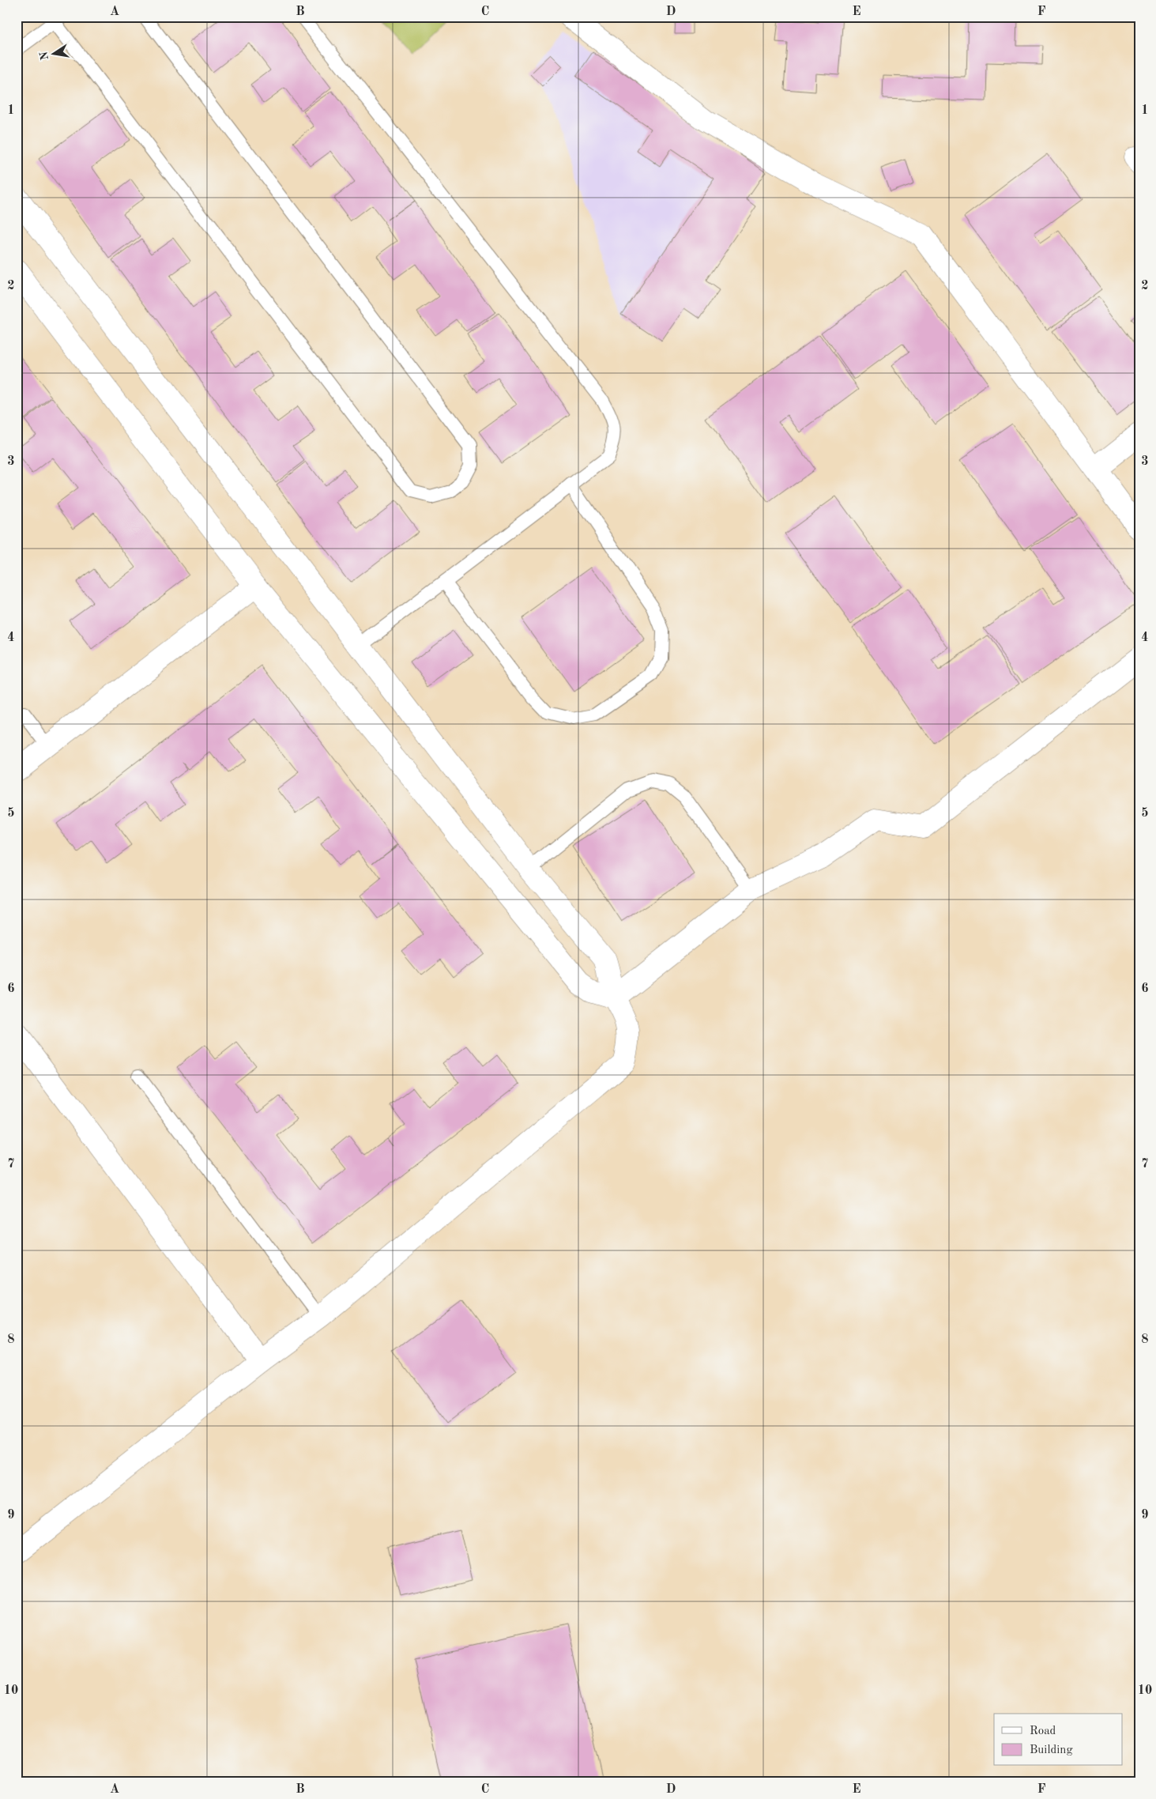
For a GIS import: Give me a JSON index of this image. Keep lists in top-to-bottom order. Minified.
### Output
{"legend":["Road","Building"],"north":"left","grid":{"columns":["A","B","C","D","E","F"],"rows":["1","2","3","4","5","6","7","8","9","10"]}}
